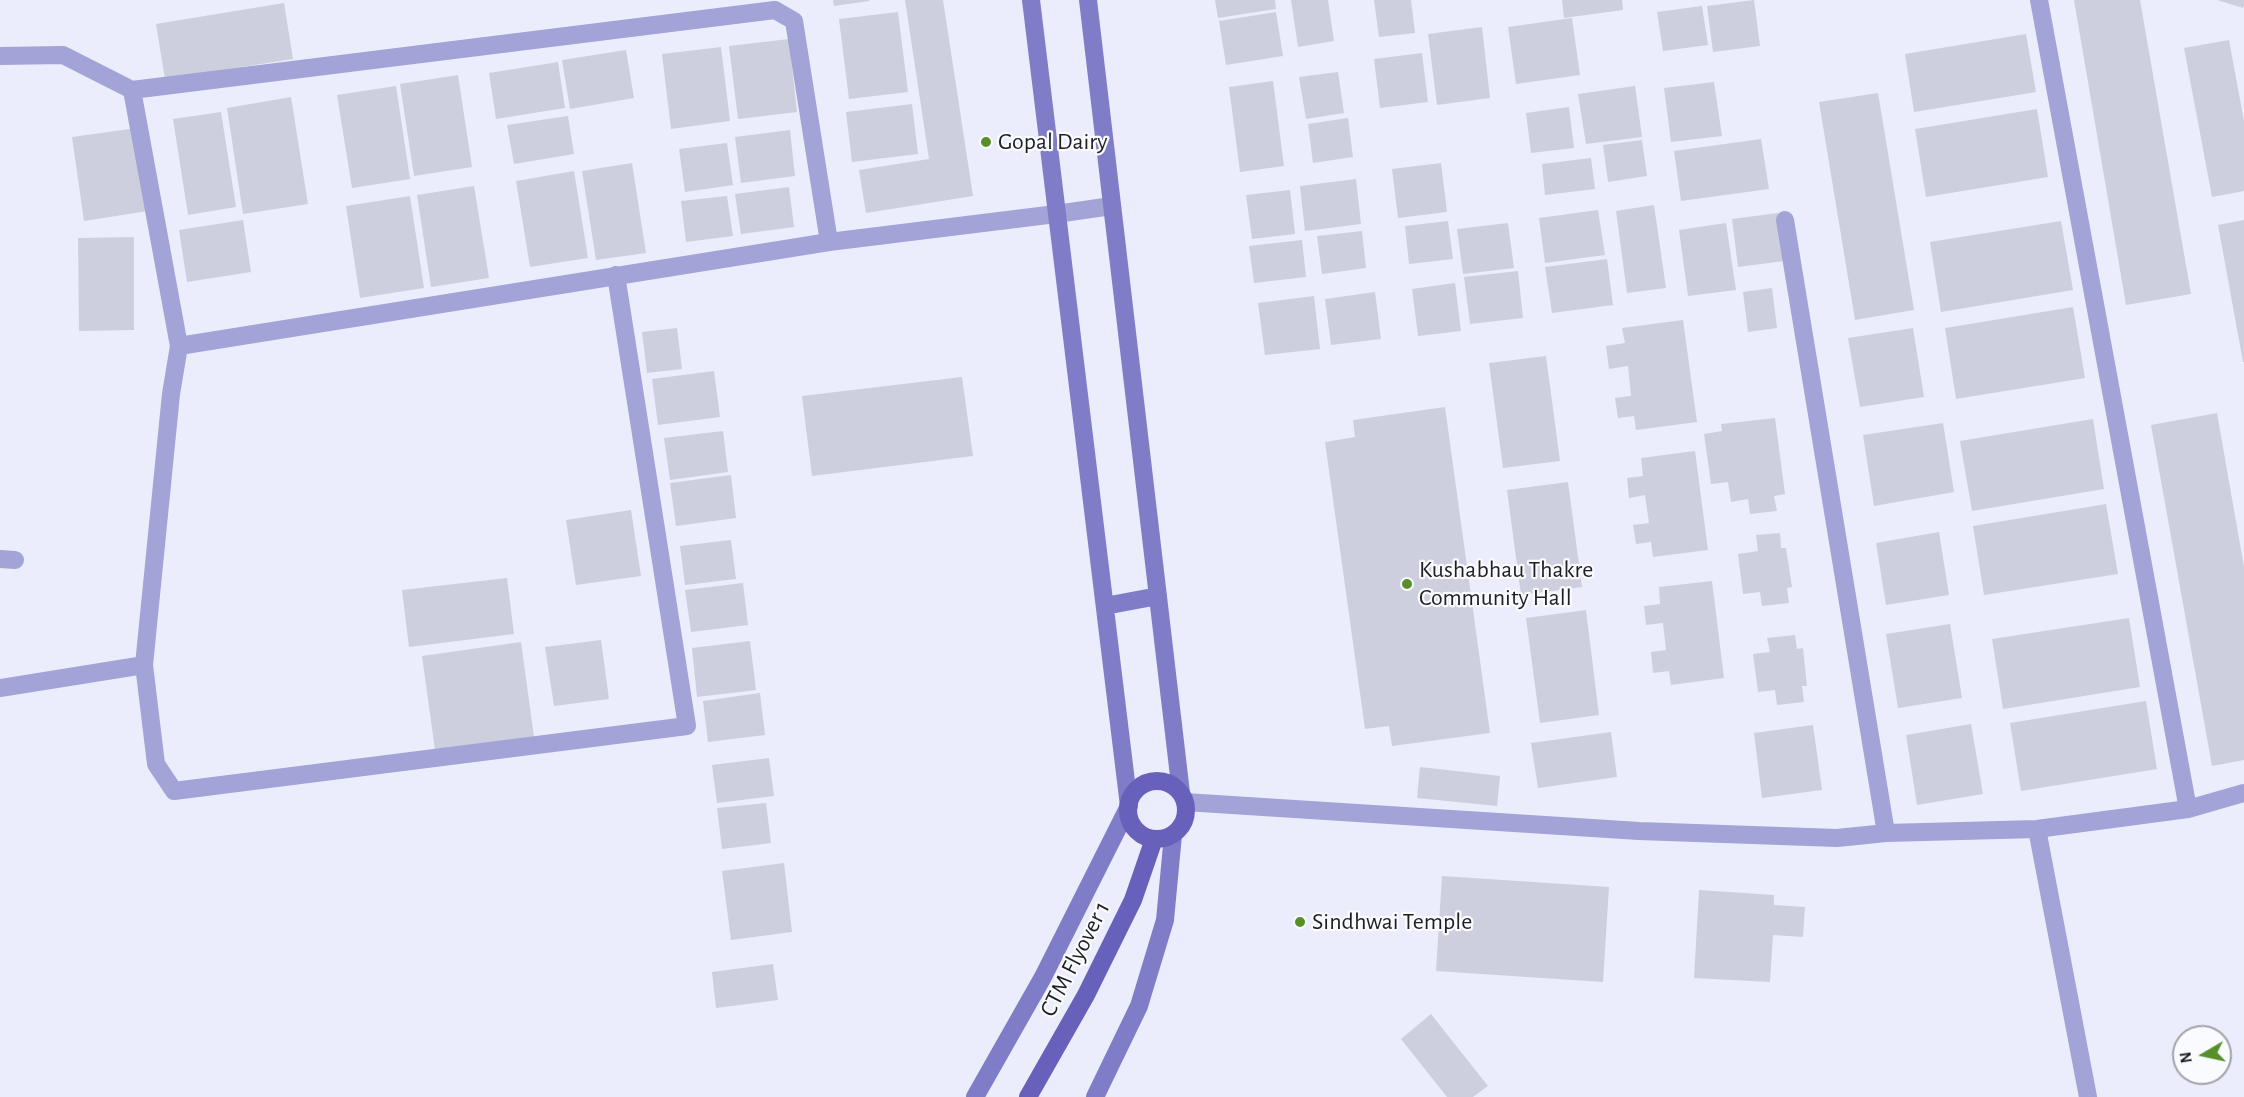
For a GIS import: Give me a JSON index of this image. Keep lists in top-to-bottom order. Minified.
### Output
{"streets":{"main road":["CTM Flyover 1"]},"places":["Gopal Dairy","Kushabhau Thakre Community Hall","Sindhwai Temple"],"north":"left"}
